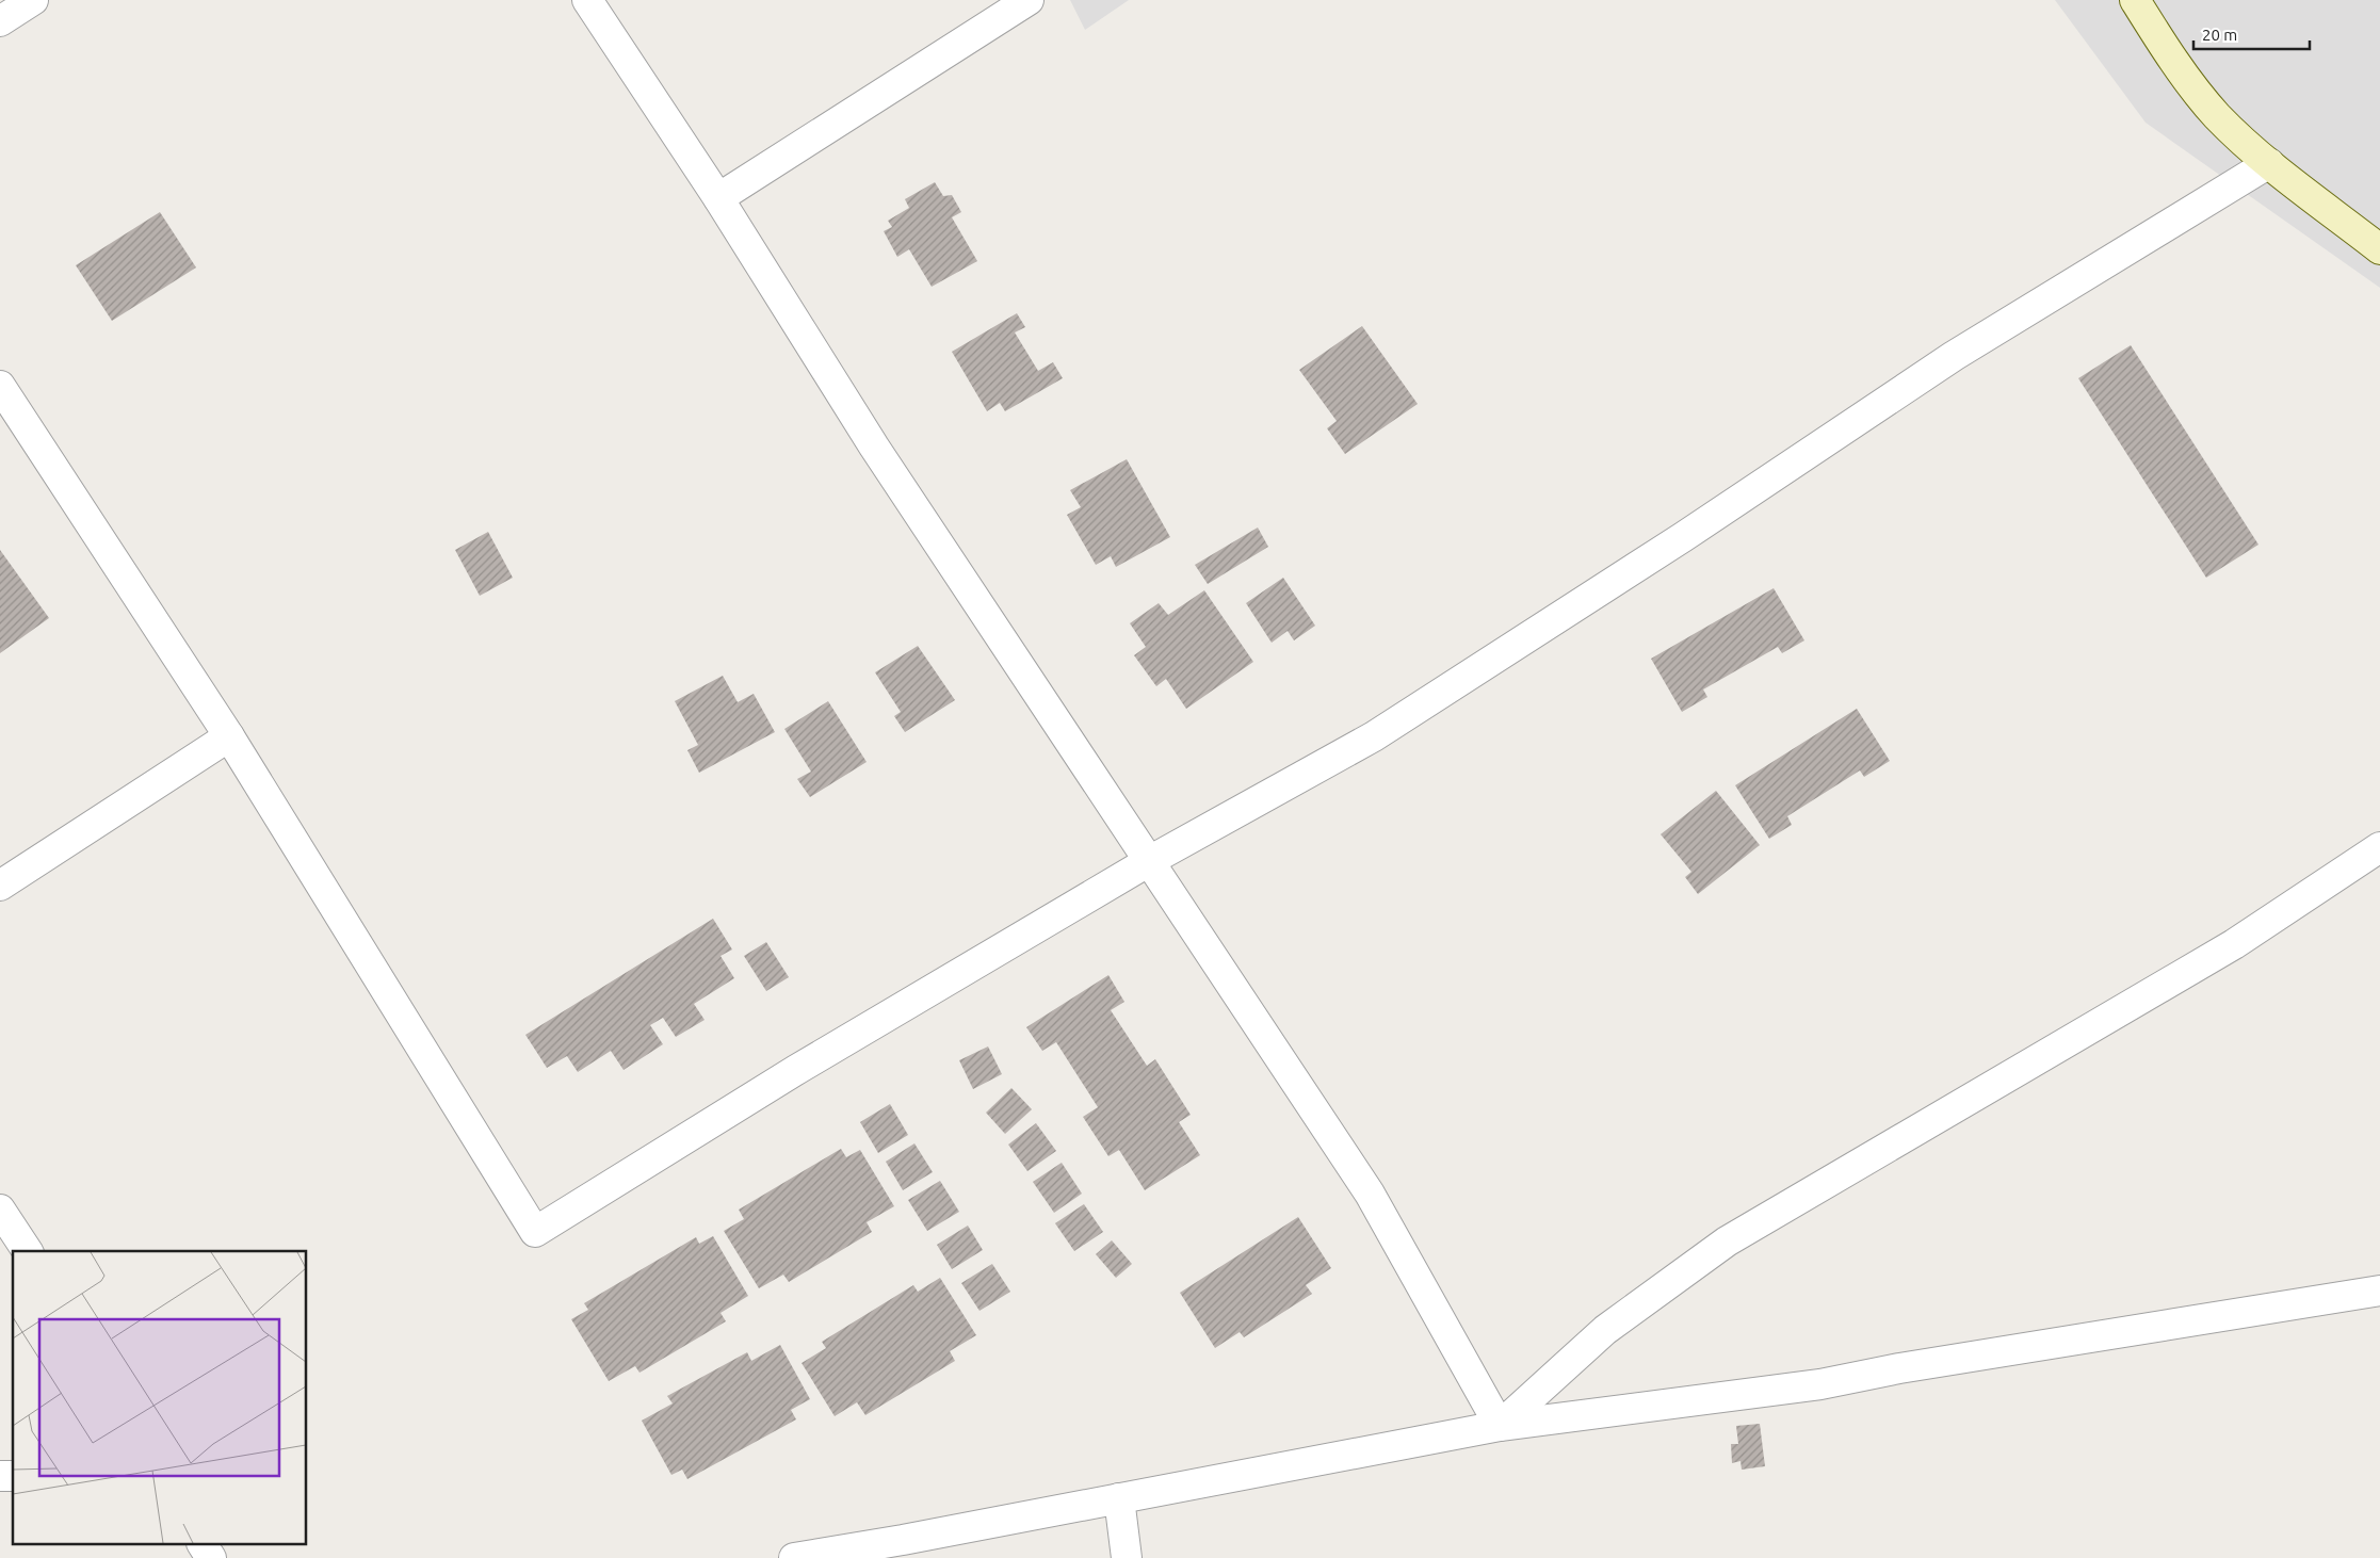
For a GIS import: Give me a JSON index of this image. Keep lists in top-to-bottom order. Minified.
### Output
{"scale_bar":"20 m"}
